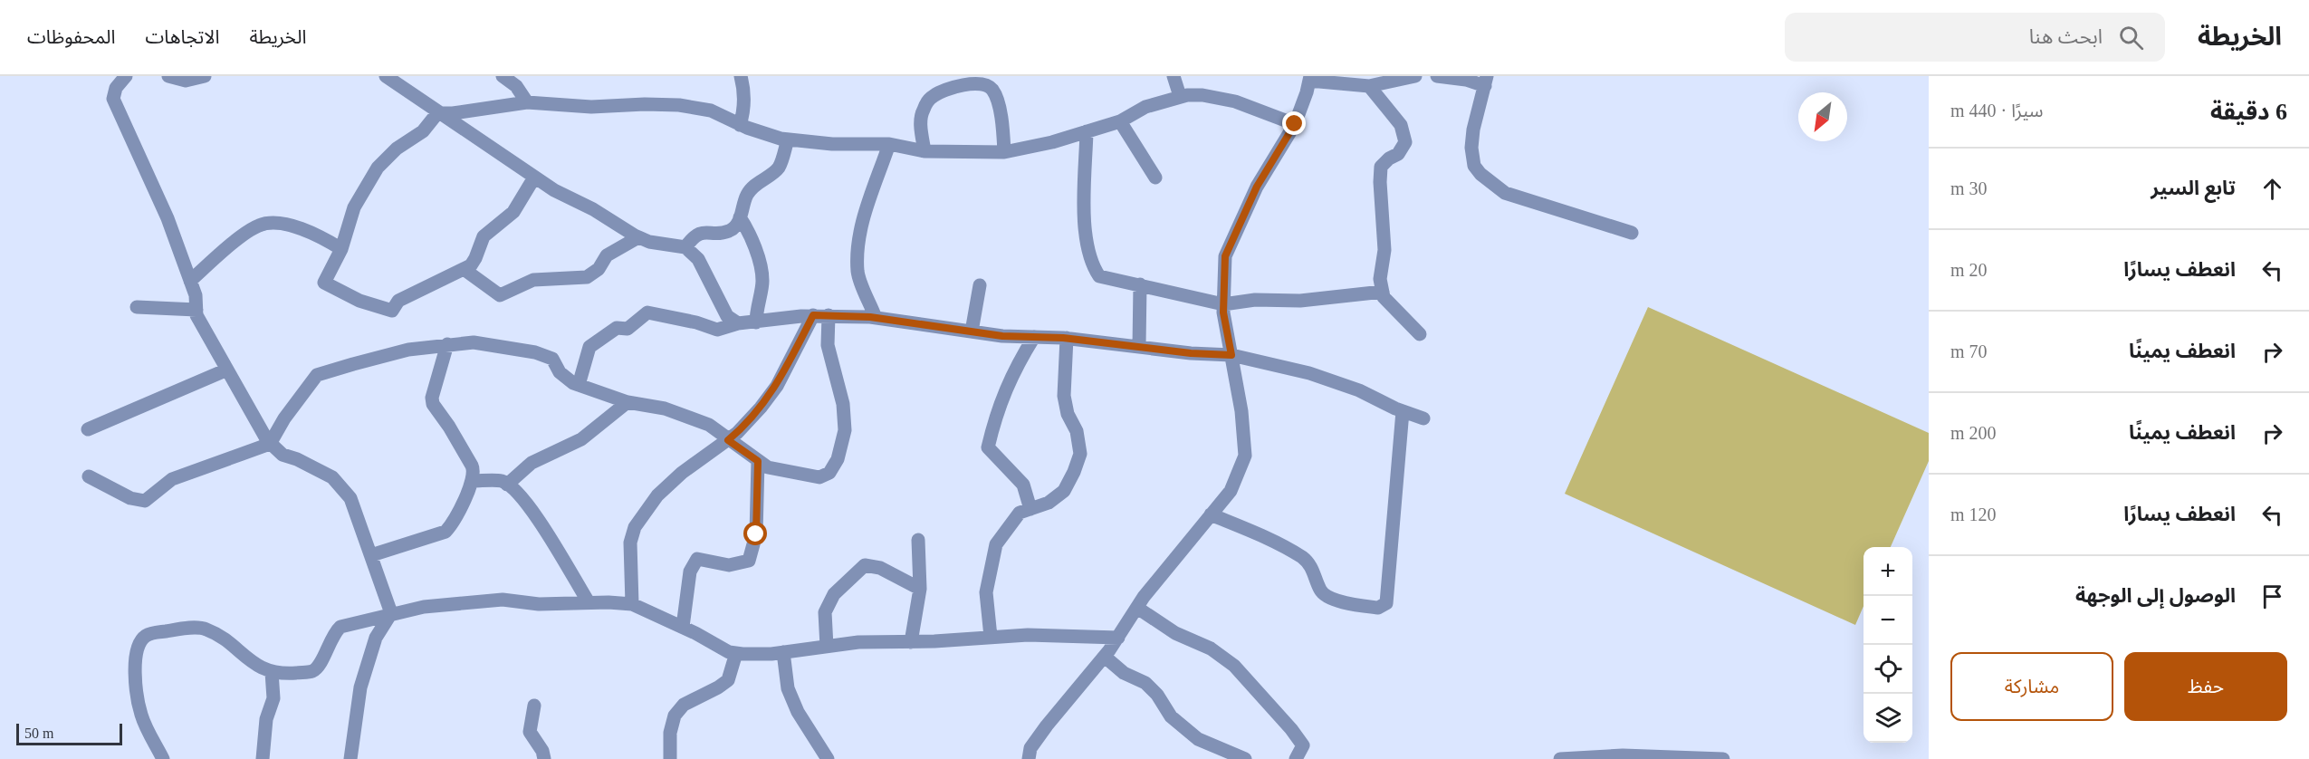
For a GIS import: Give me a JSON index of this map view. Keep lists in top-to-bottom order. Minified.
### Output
{"scale_bar":"50 m","north":"bottom left","page":{"header":"الخريطة","search":"ابحث هنا","nav":["الخريطة","الاتجاهات","المحفوظات"],"heading":["6 دقيقة","سيرًا · 440 m"],"list":[["تابع السير","30 m"],["انعطف يسارًا","20 m"],["انعطف يمينًا","70 m"],["انعطف يمينًا","200 m"],["انعطف يسارًا","120 m"],"الوصول إلى الوجهة"],"map_buttons":["+","−"],"buttons":["حفظ","مشاركة"],"scale":"50 m"}}
